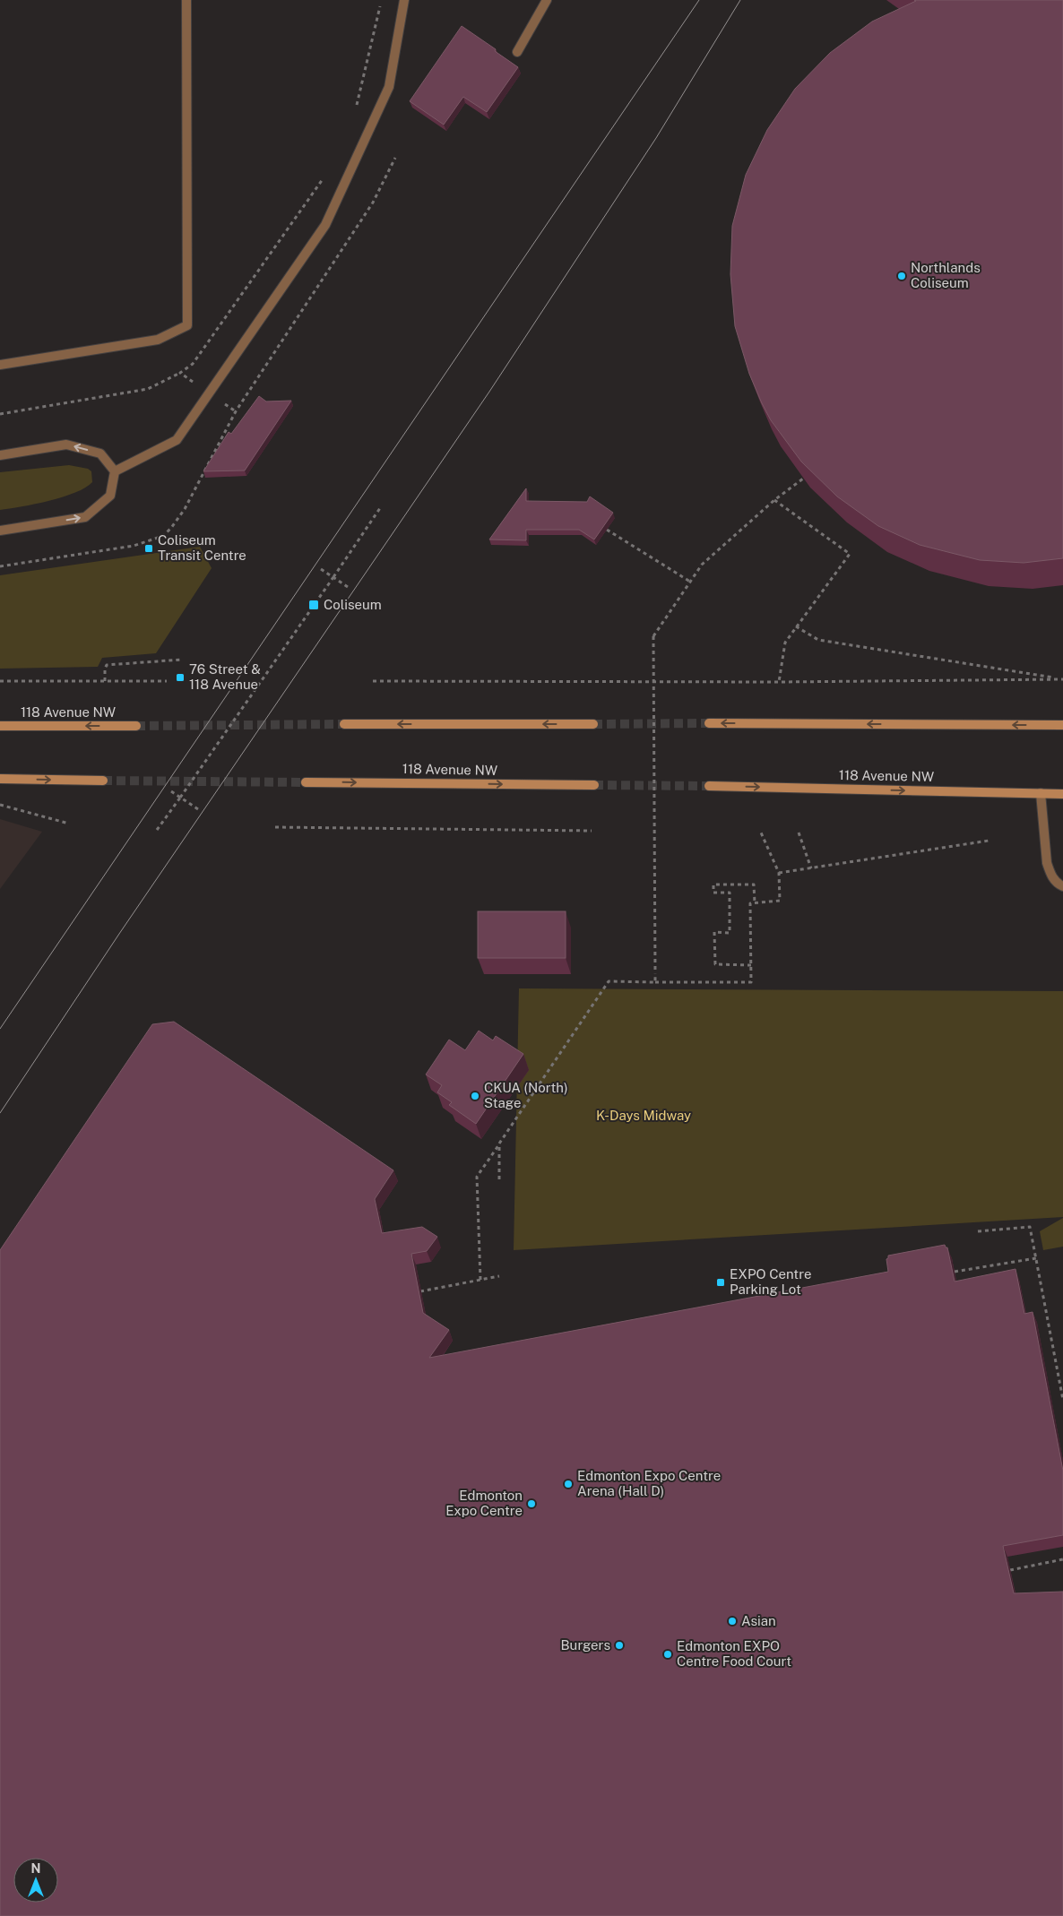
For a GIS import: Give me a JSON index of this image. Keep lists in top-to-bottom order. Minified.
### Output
{"streets":{"main road":["118 Avenue NW"]},"parks":["K-Days Midway"],"places":{"other":["Northlands Coliseum","CKUA (North) Stage","Edmonton Expo Centre Arena (Hall D)","Edmonton Expo Centre","Asian","Burgers","Edmonton EXPO Centre Food Court"],"transit":["Coliseum Transit Centre","Coliseum","76 Street & 118 Avenue","EXPO Centre Parking Lot"]},"north":"top"}
